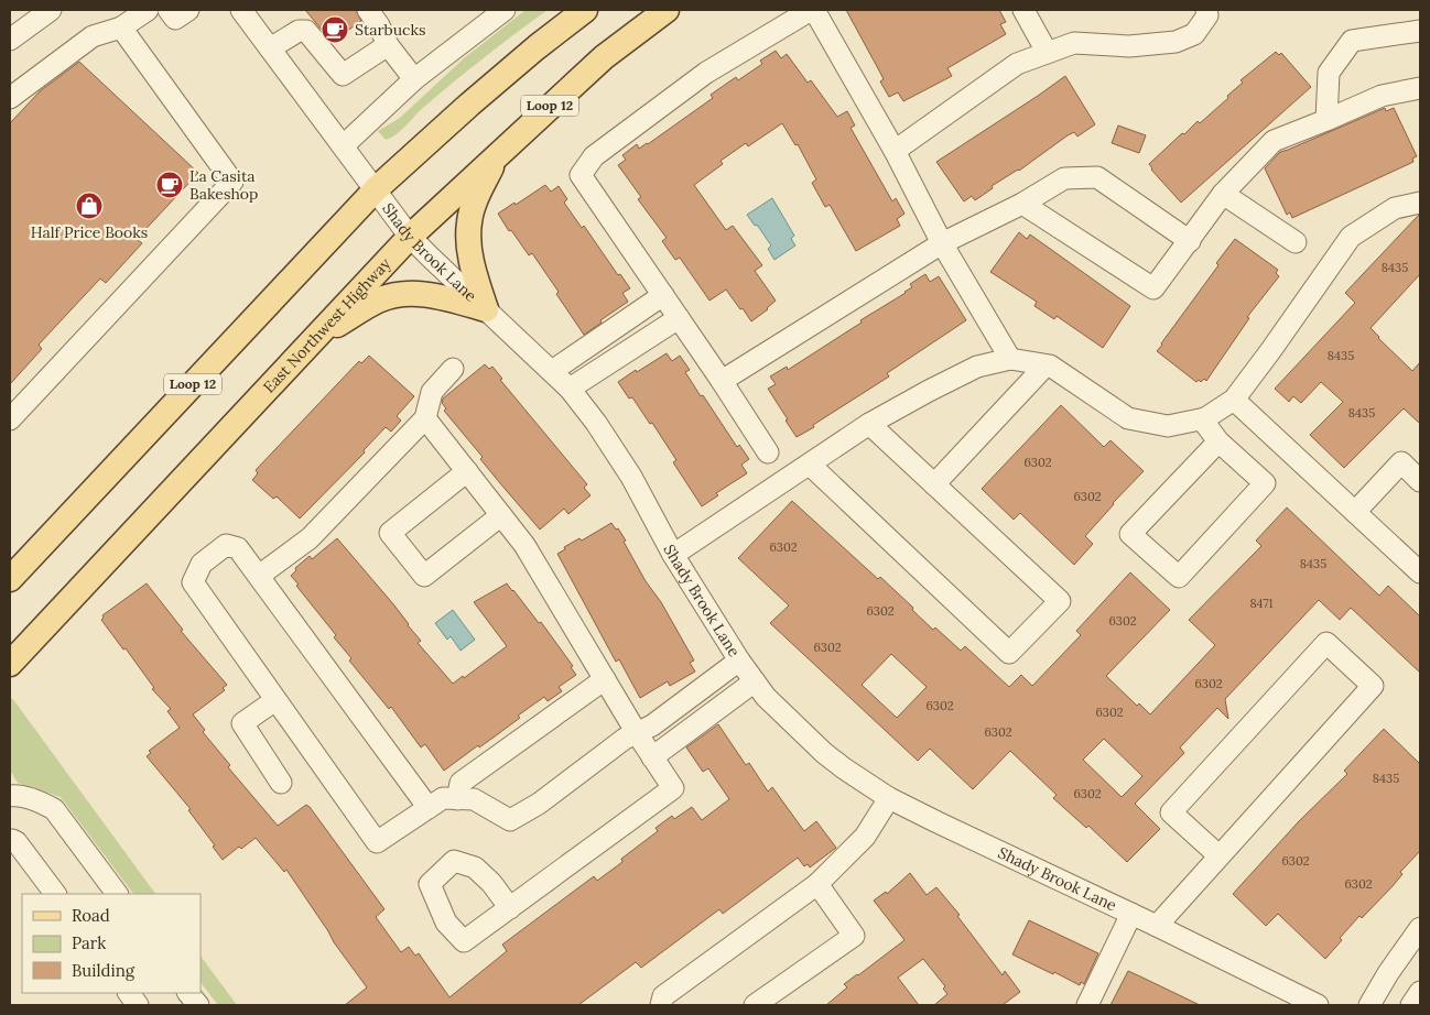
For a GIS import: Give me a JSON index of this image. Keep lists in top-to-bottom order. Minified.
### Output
{"streets":{"main road":["Loop 12","East Northwest Highway"],"street":["Shady Brook Lane"]},"crossings":[["Loop 12","Shady Brook Lane"],["Shady Brook Lane","East Northwest Highway"]],"places":{"cafe":["Starbucks","La Casita Bakeshop"],"shop":["Half Price Books"]},"house_numbers":["8435","8435","8435","6302","6302","6302","8435","8471","6302","6302","6302","6302","6302","6302","6302","8435","6302","6302","6302"],"legend":["Road","Park","Building"]}
